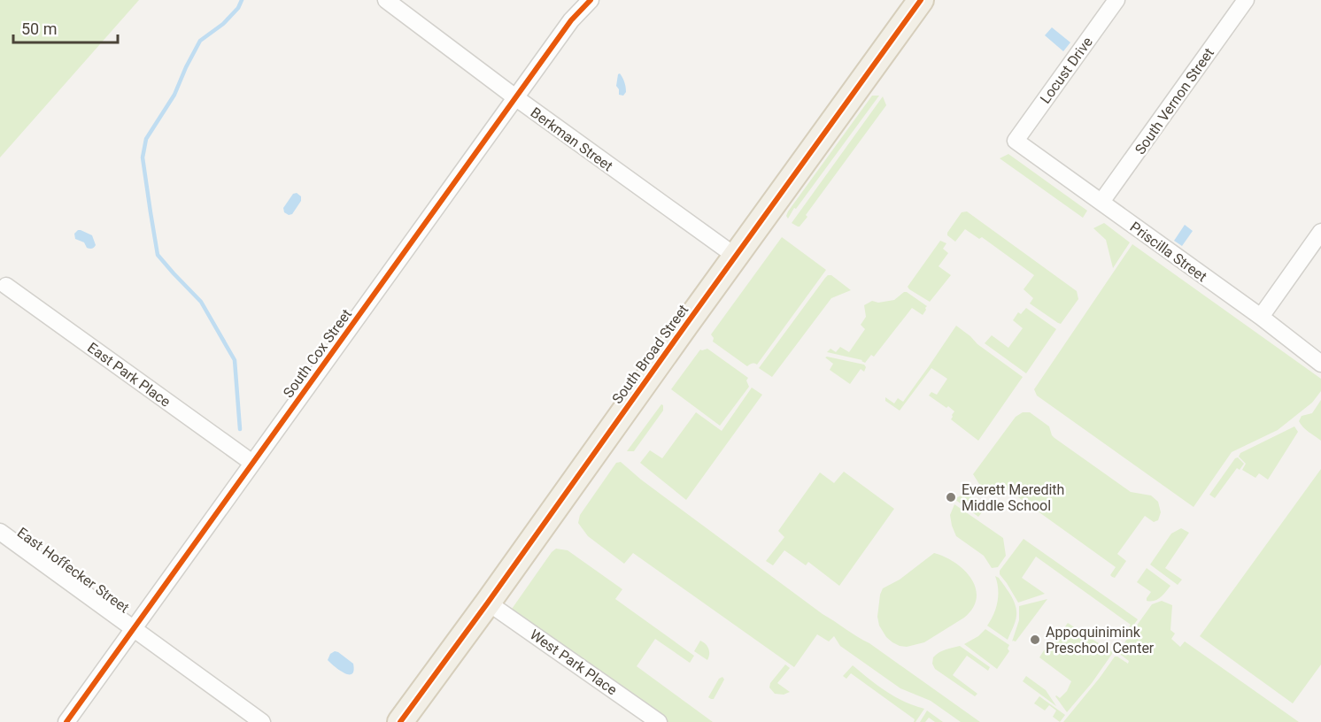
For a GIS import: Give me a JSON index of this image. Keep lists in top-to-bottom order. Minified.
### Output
{"streets":{"main road":["South Broad Street"],"street":["Locust Drive","South Vernon Street","Berkman Street","Priscilla Street","South Cox Street","East Park Place","East Hoffecker Street","West Park Place"]},"crossings":[["Locust Drive","Priscilla Street"],["South Vernon Street","Priscilla Street"],["Berkman Street","South Cox Street"],["Berkman Street","South Broad Street"],["South Cox Street","East Park Place"],["South Cox Street","East Hoffecker Street"],["South Broad Street","West Park Place"]],"places":["Everett Meredith Middle School","Appoquinimink Preschool Center"],"scale_bar":"50 m"}
